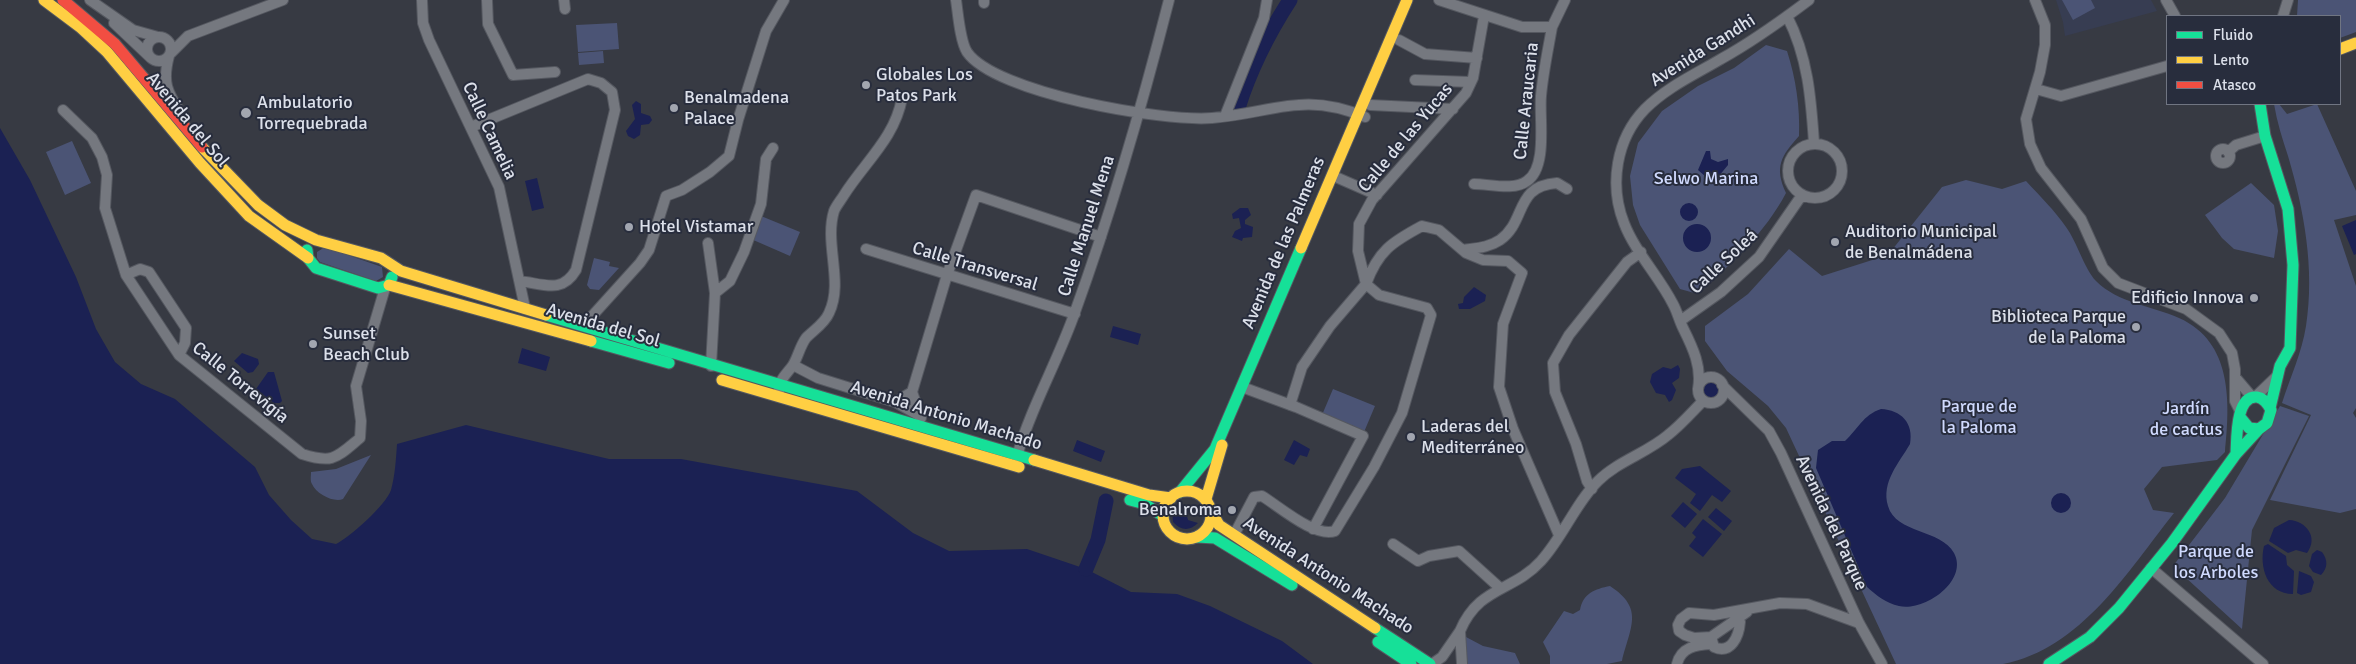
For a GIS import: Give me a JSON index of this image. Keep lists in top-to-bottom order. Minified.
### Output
{"streets":{"main road":["Avenida del Sol","Avenida de las Palmeras","Avenida Antonio Machado"],"street":["Avenida Gandhi","Calle Araucaria","Calle Camelia","Calle de las Yucas","Calle Manuel Mena","Calle Soleá","Calle Transversal","Calle Torrevigía","Avenida del Parque"]},"crossings":[["Avenida Gandhi","Calle Soleá"],["Avenida Gandhi","Avenida del Parque"],["Avenida del Sol","Calle Camelia"],["Avenida del Sol","Calle Torrevigía"],["Avenida del Sol","Avenida Antonio Machado"],["Calle Manuel Mena","Calle Transversal"],["Calle Manuel Mena","Avenida Antonio Machado"],["Avenida de las Palmeras","Avenida Antonio Machado"]],"parks":["Selwo Marina","Parque de la Paloma","Jardín de cactus","Parque de los Arboles"],"places":["Globales Los Patos Park","Benalmadena Palace","Ambulatorio Torrequebrada","Hotel Vistamar","Auditorio Municipal de Benalmádena","Edificio Innova","Biblioteca Parque de la Paloma","Sunset Beach Club","Laderas del Mediterráneo","Benalroma"],"legend":["Fluido","Lento","Atasco"]}
